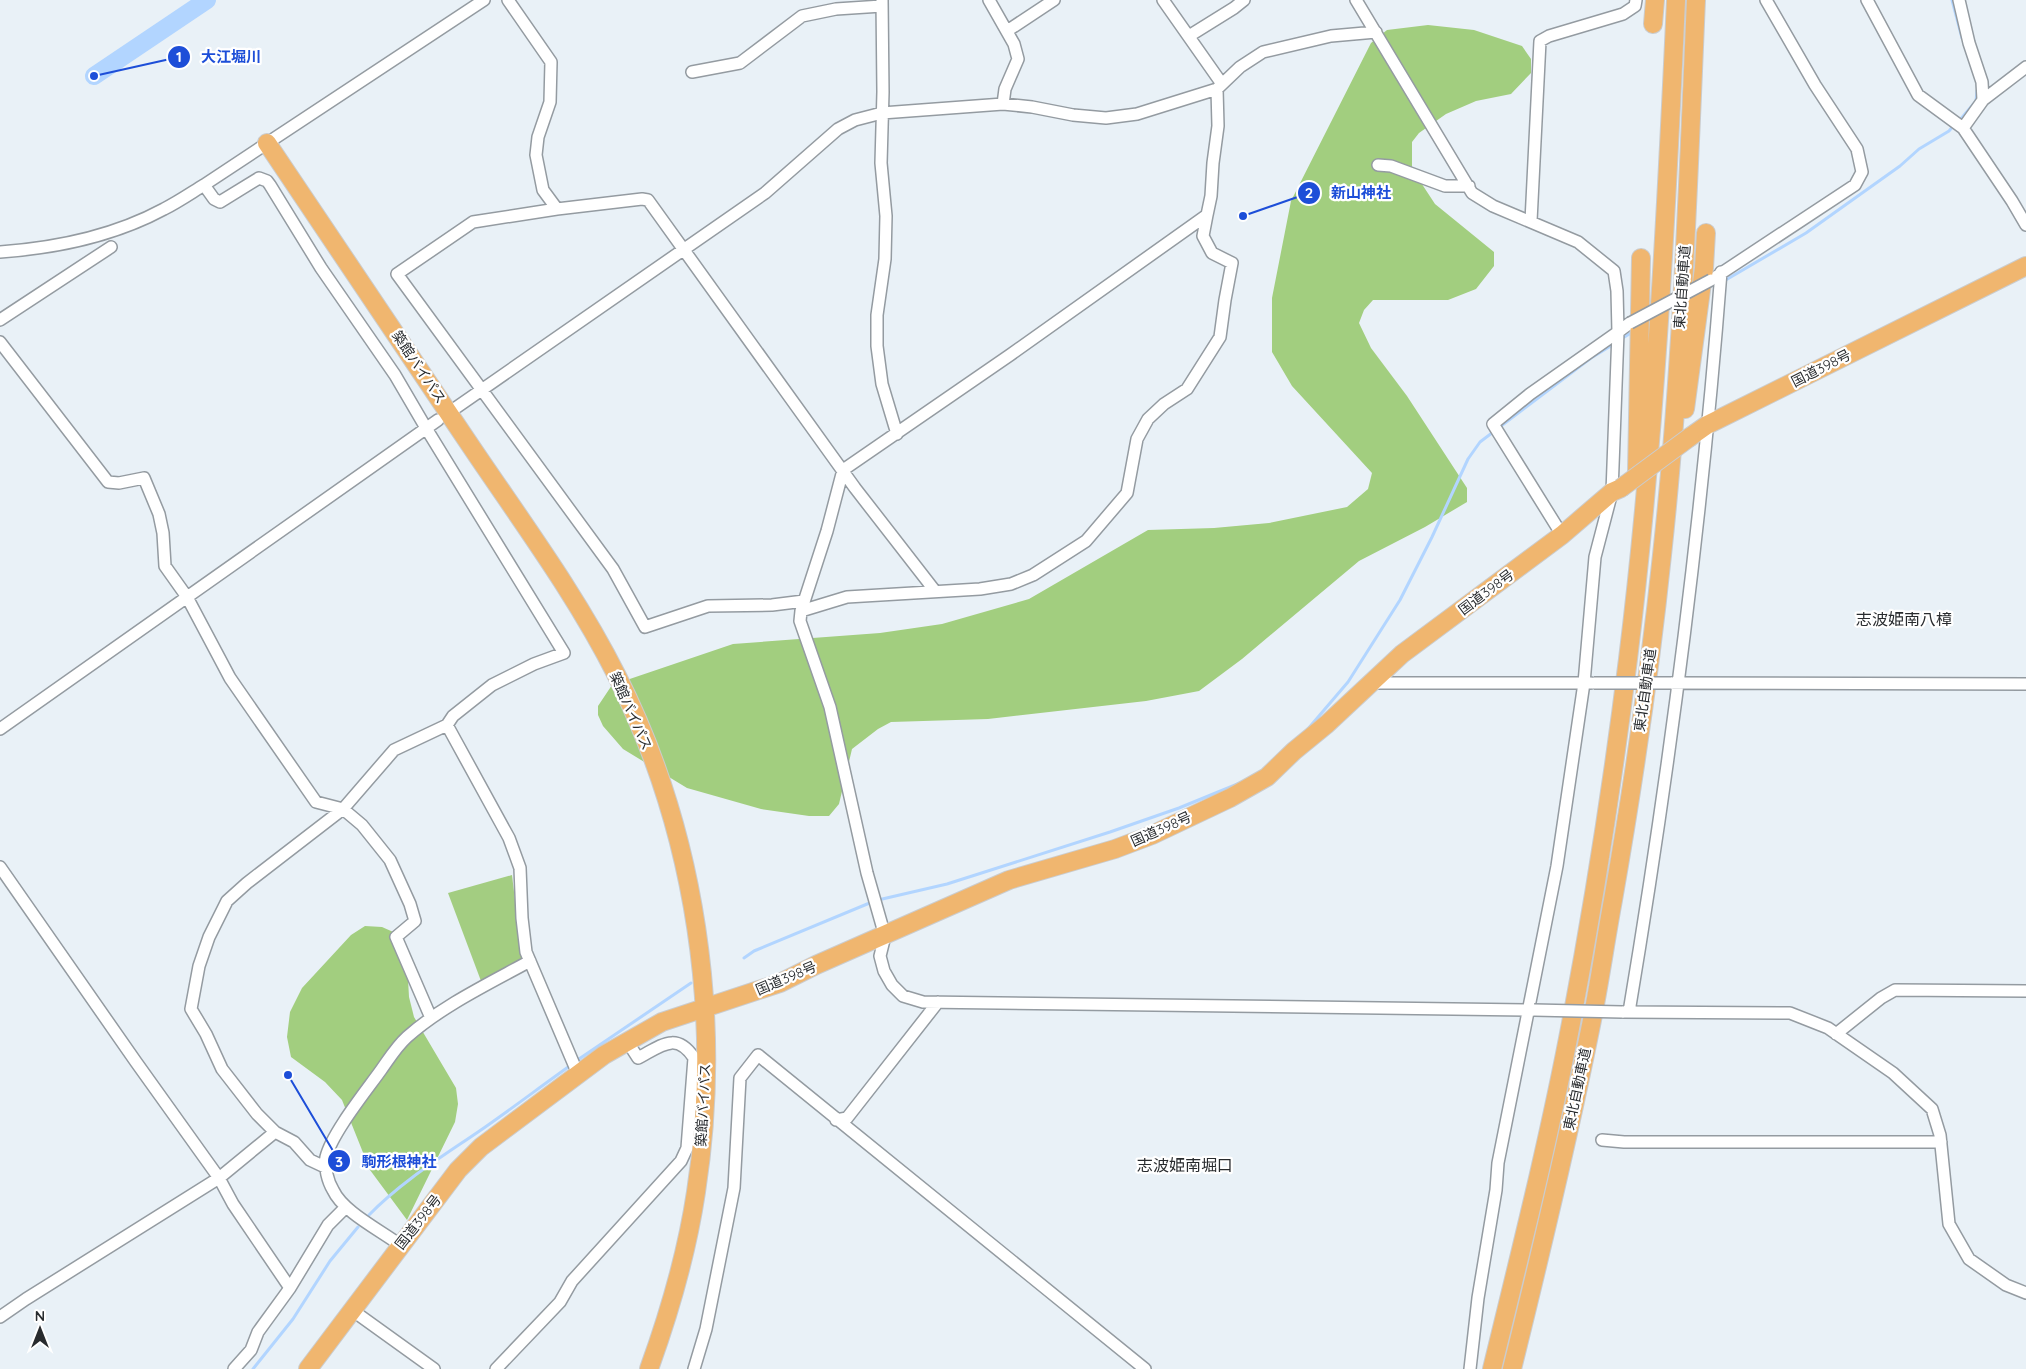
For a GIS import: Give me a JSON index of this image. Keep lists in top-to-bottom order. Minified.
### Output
{"streets":{"highway":["東北自動車道","築館バイパス","国道398号"]},"crossings":[["築館バイパス","国道398号"]],"districts":["志波姫南八樟","志波姫南堀口"],"places":["大江堀川","新山神社","駒形根神社"],"north":"top"}
